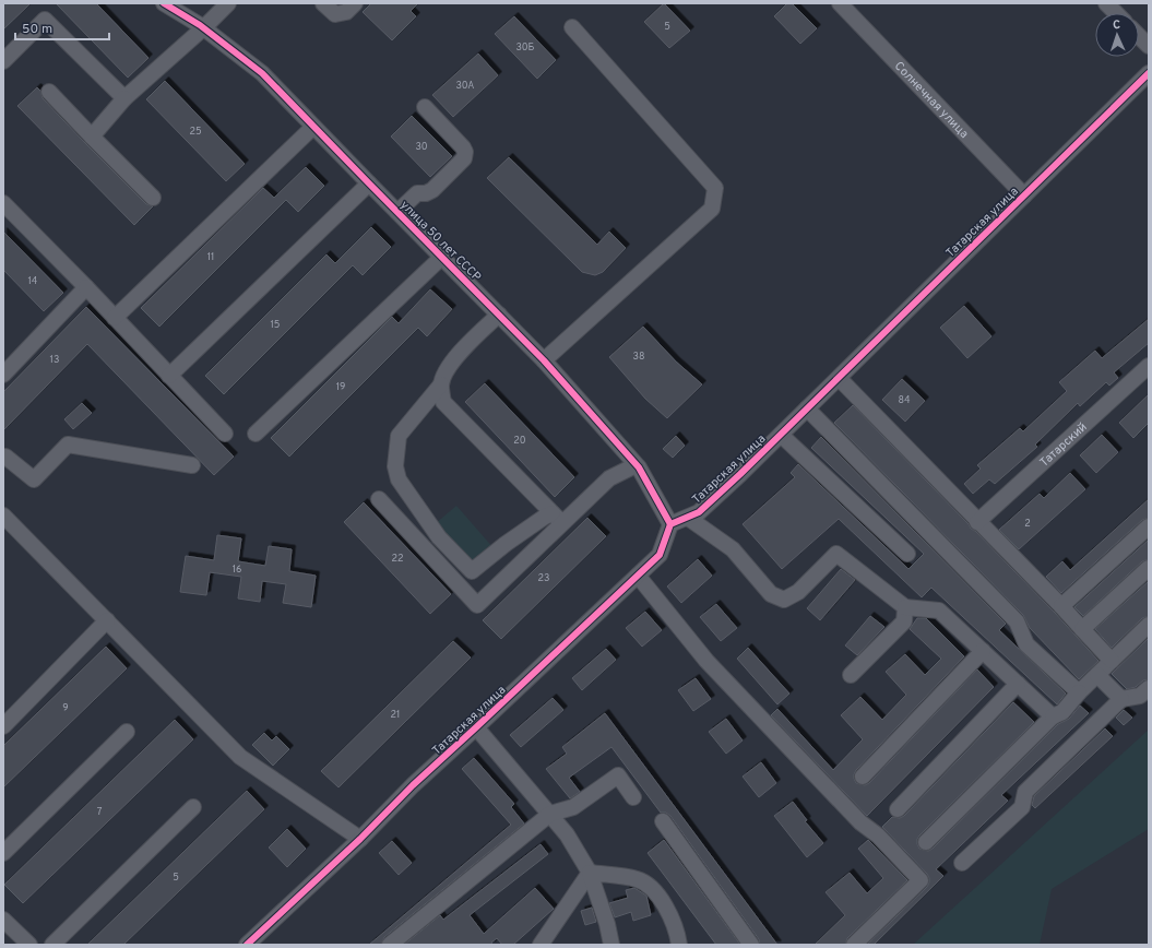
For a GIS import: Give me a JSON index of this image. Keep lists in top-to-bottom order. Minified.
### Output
{"streets":{"street":["Солнечная улица","Татарская улица","улица 50 лет СССР","Татарский"]},"crossings":[["Солнечная улица","Татарская улица"],["Татарская улица","улица 50 лет СССР"]],"house_numbers":["5","30Б","30А","25","30","11","14","15","38","13","19","84","20","2","22","16","23","9","21","7","5"],"scale_bar":"50 m","north":"top"}
